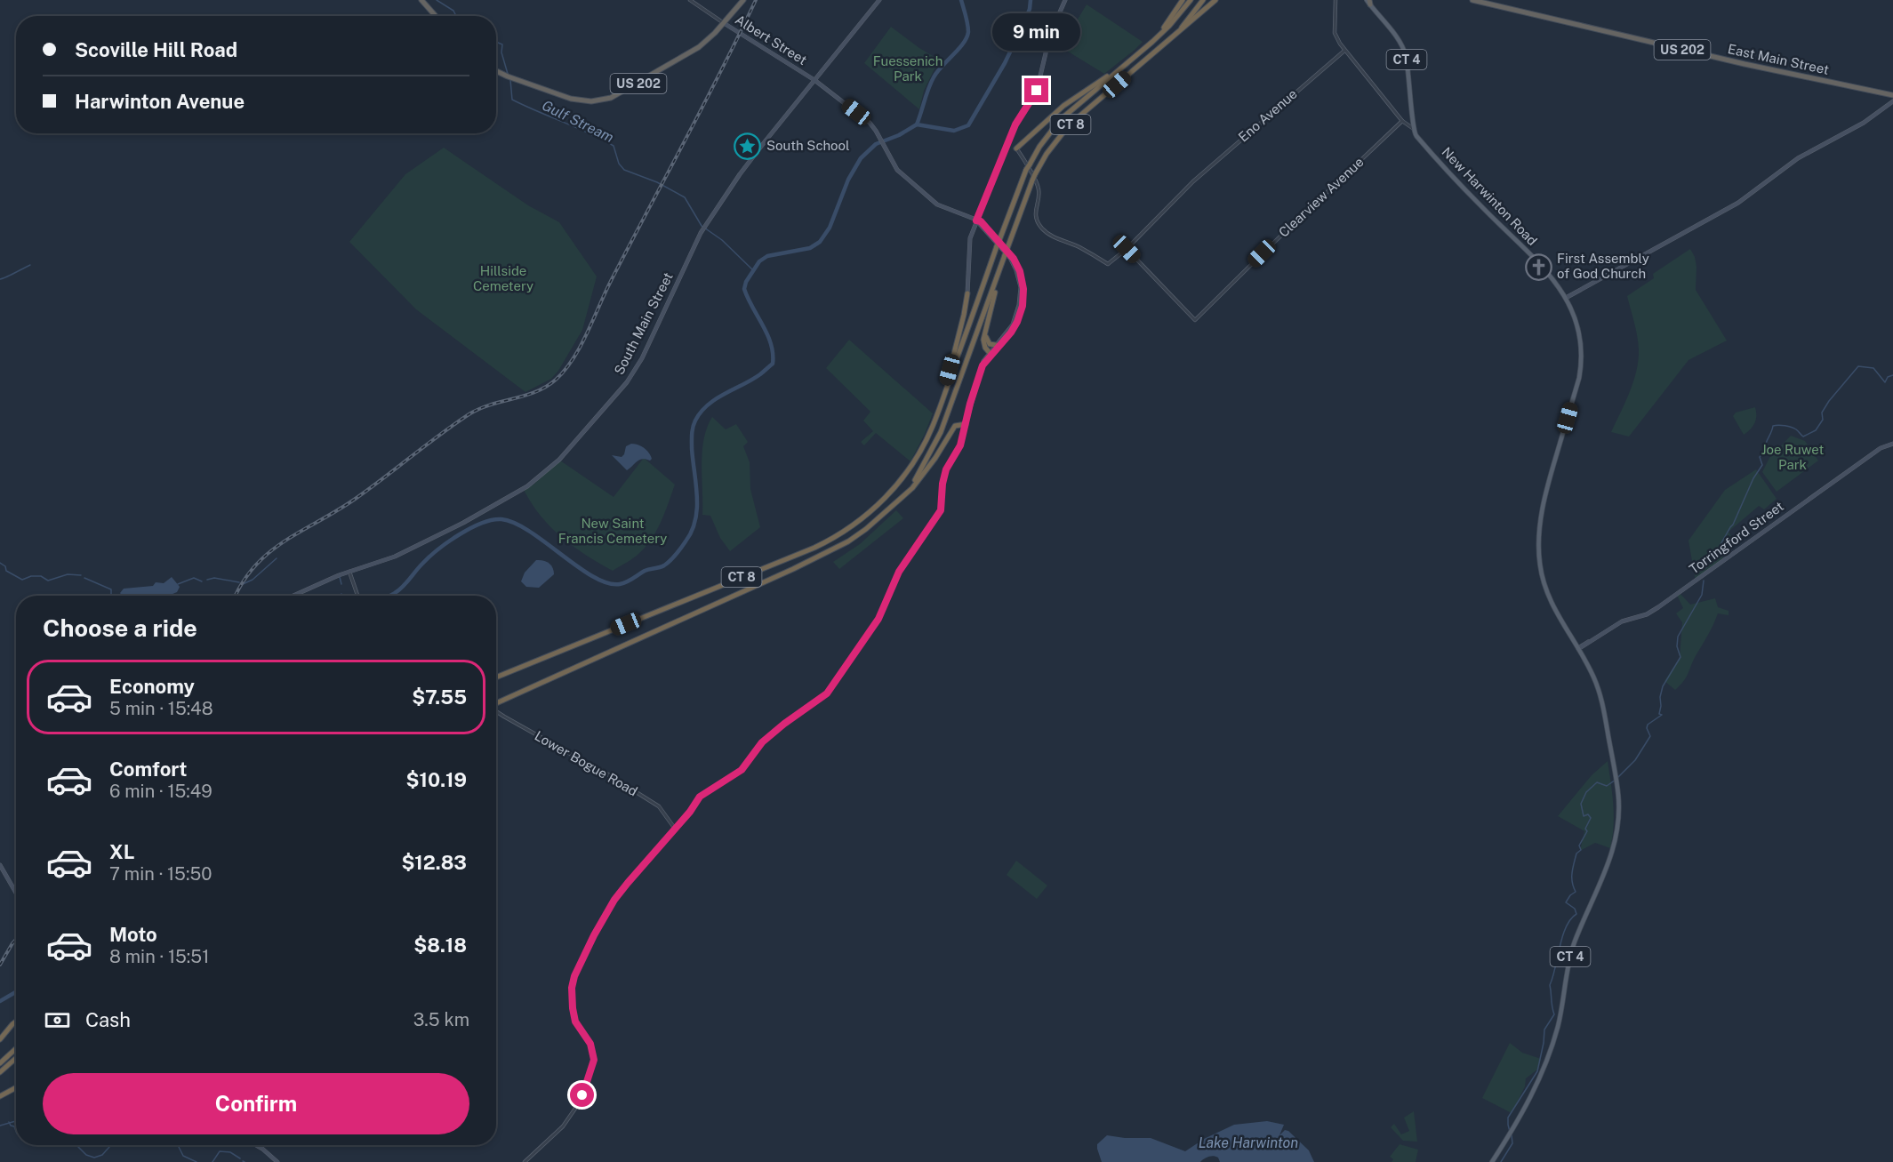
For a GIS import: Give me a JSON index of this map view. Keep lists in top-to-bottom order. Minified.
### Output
{"streets":{"highway":["US 202","East Main Street","CT 8"],"main road":["Albert Street","CT 4","New Harwinton Road","South Main Street","Torringford Street"],"street":["Eno Avenue","Clearview Avenue","Lower Bogue Road"]},"crossings":[["Albert Street","US 202"],["Albert Street","South Main Street"],["Eno Avenue","Clearview Avenue"],["New Harwinton Road","Torringford Street"]],"water":["Gulf Stream","Lake Harwinton"],"parks":["Fuessenich Park","Hillside Cemetery","Joe Ruwet Park","New Saint Francis Cemetery"],"places":{"place":["South School"],"church":["First Assembly of God Church"]},"page":{"bubble":"9 min","banner":["Scoville Hill Road","Harwinton Avenue"],"heading":"Choose a ride","list":[{"name":"Economy","note":"5 min · 15:48","value":"$7.55"},{"name":"Comfort","note":"6 min · 15:49","value":"$10.19"},{"name":"XL","note":"7 min · 15:50","value":"$12.83"},{"name":"Moto","note":"8 min · 15:51","value":"$8.18"}],"pay":["Cash","3.5 km"],"buttons":"Confirm"}}
